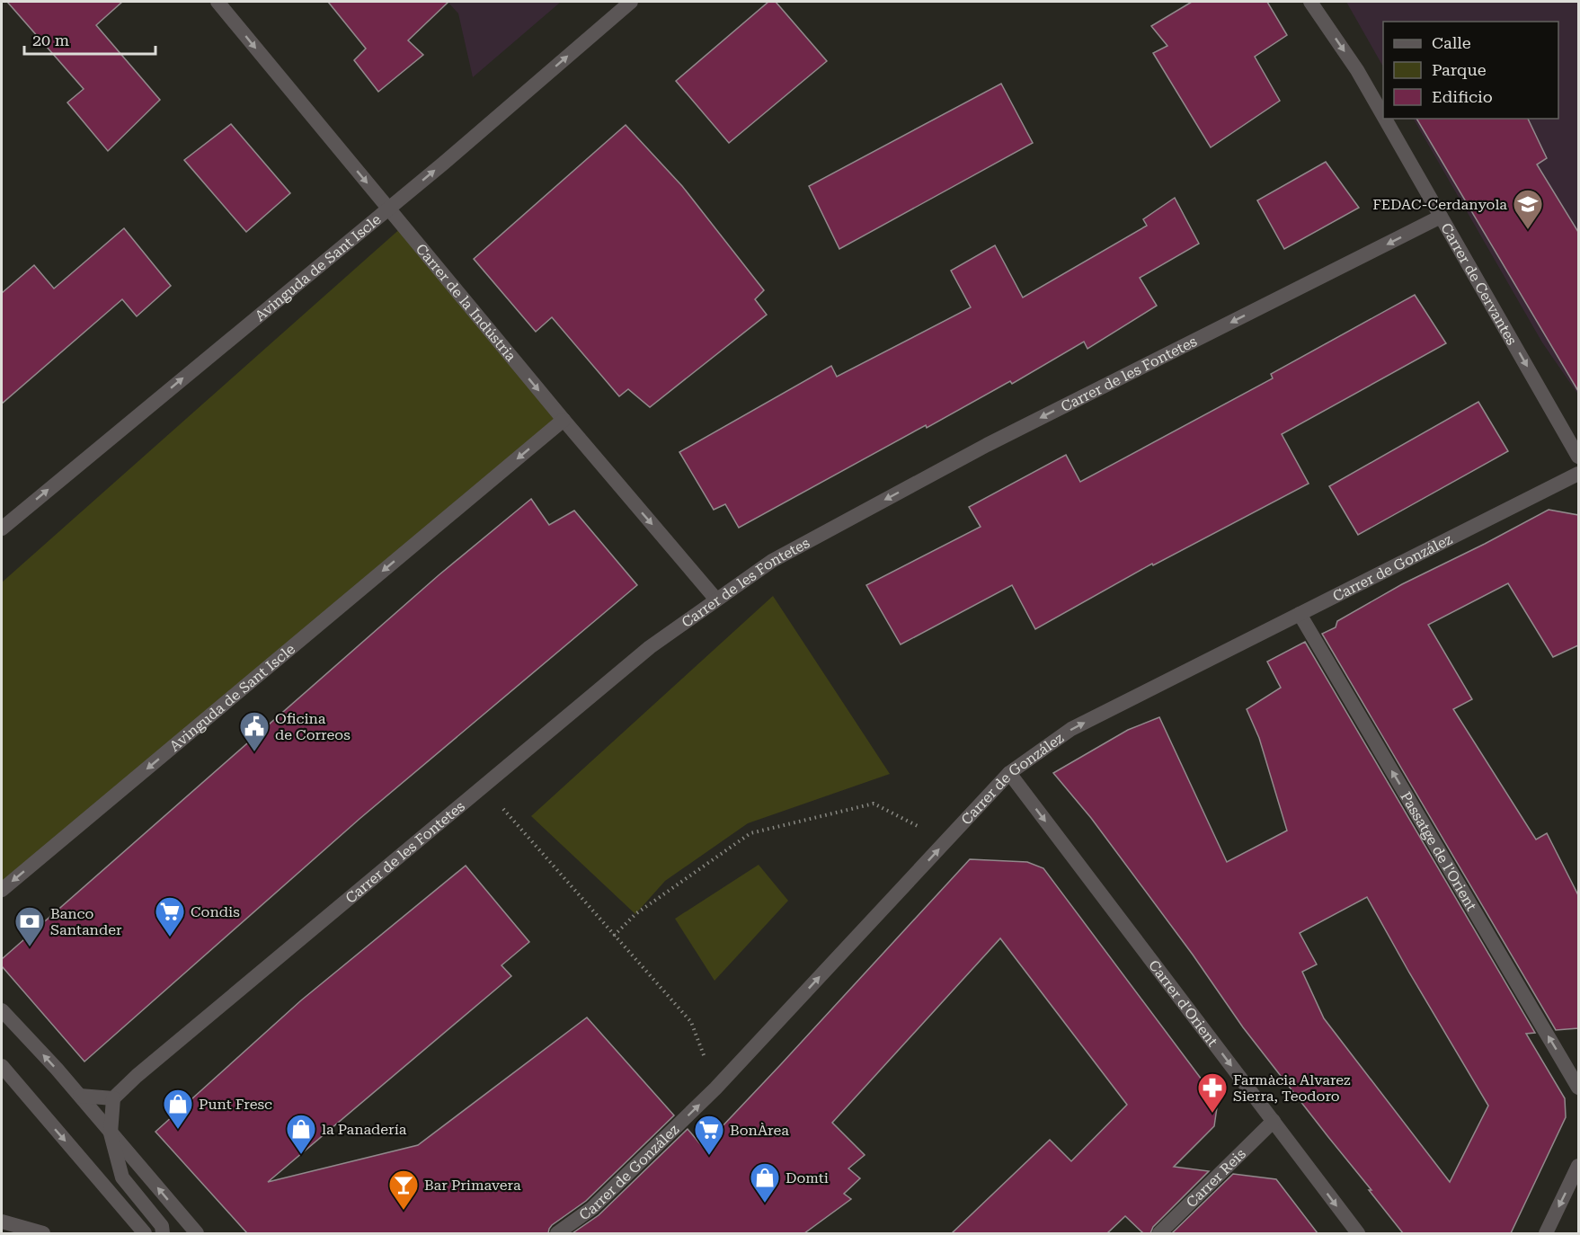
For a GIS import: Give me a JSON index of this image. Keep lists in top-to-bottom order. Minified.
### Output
{"streets":{"street":["Avinguda de Sant Iscle","Carrer de Cervantes","Carrer de la Indústria","Carrer de les Fontetes","Carrer de González","Passatge de l'Orient","Carrer d'Orient","Carrer Reis"]},"crossings":[["Avinguda de Sant Iscle","Carrer de la Indústria"],["Carrer de Cervantes","Carrer de les Fontetes"],["Carrer de la Indústria","Carrer de les Fontetes"],["Carrer de González","Passatge de l'Orient"],["Carrer de González","Carrer d'Orient"],["Carrer d'Orient","Carrer Reis"]],"one_way":["Carrer de Cervantes","Carrer de la Indústria","Carrer de les Fontetes","Carrer de González","Passatge de l'Orient","Carrer d'Orient"],"places":{"school or university":["FEDAC-Cerdanyola"],"public building":["Oficina de Correos"],"supermarket":["Condis","BonÀrea"],"bank":["Banco Santander"],"pharmacy":["Farmàcia Alvarez Sierra, Teodoro"],"shop":["Punt Fresc","la Panadería","Domti"],"bar":["Bar Primavera"]},"legend":["Calle","Parque","Edificio"],"scale_bar":"20 m"}
